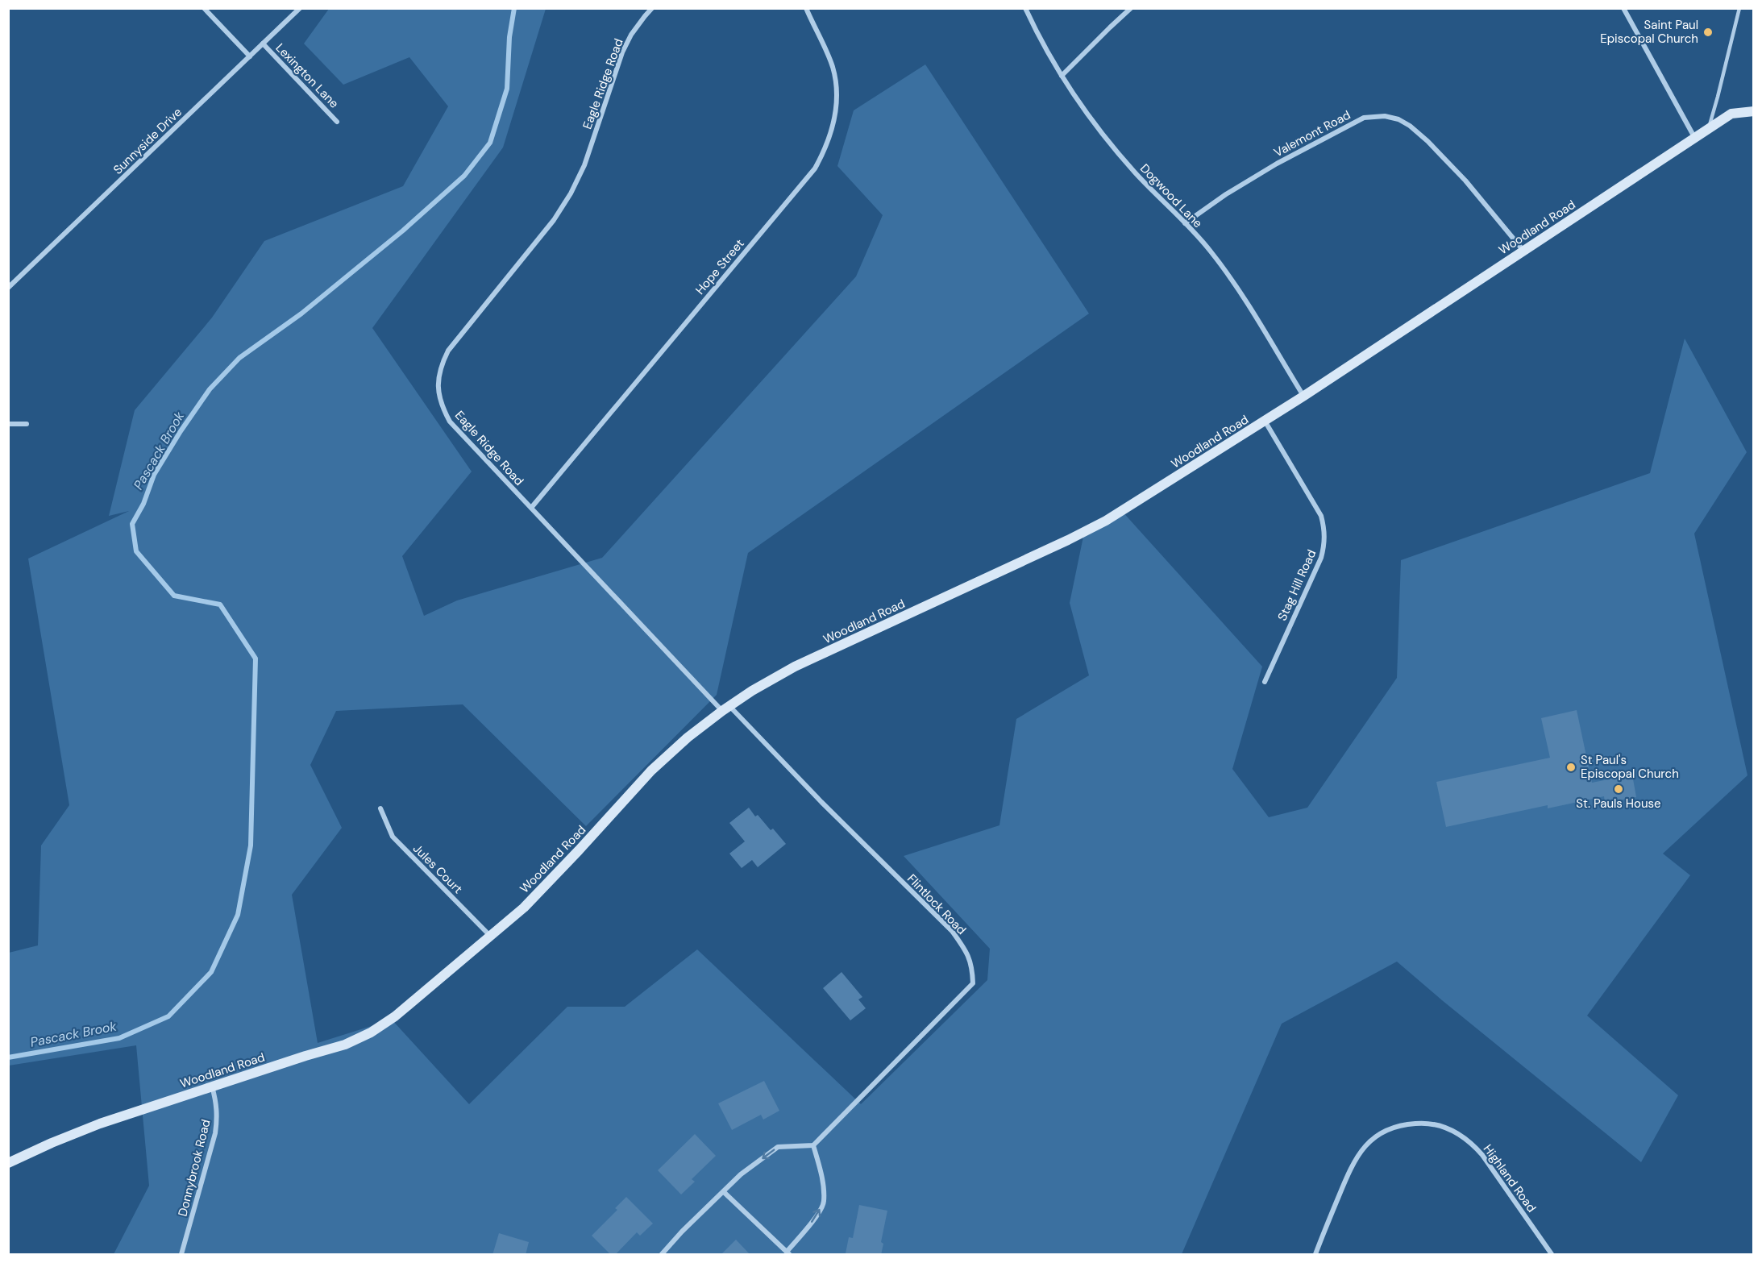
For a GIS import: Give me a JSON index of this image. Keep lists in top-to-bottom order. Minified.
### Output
{"streets":{"street":["Lexington Lane","Eagle Ridge Road","Valemont Road","Sunnyside Drive","Dogwood Lane","Woodland Road","Hope Street","Stag Hill Road","Jules Court","Flintlock Road","Donnybrook Road","Highland Road"]},"crossings":[["Lexington Lane","Sunnyside Drive"],["Eagle Ridge Road","Woodland Road"],["Eagle Ridge Road","Hope Street"],["Eagle Ridge Road","Flintlock Road"],["Valemont Road","Dogwood Lane"],["Valemont Road","Woodland Road"],["Dogwood Lane","Woodland Road"],["Woodland Road","Stag Hill Road"],["Woodland Road","Jules Court"],["Woodland Road","Flintlock Road"],["Woodland Road","Donnybrook Road"]],"water":["Pascack Brook"],"places":["Saint Paul Episcopal Church","St Paul's Episcopal Church","St. Pauls House"]}
